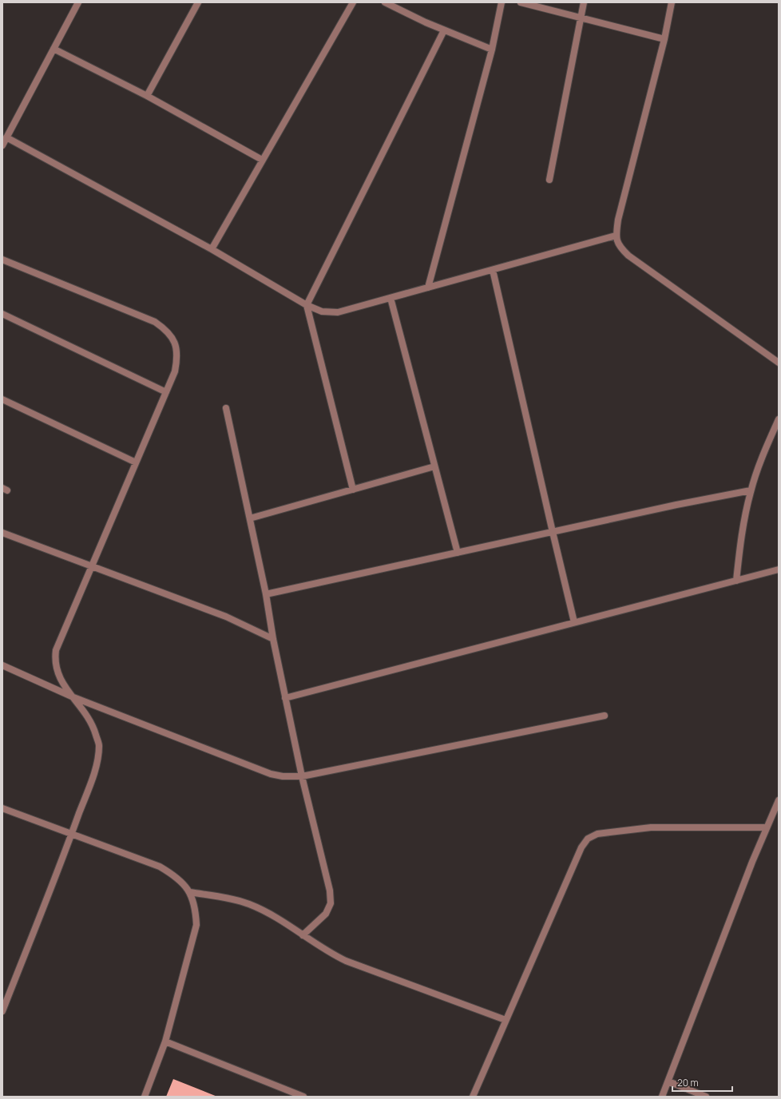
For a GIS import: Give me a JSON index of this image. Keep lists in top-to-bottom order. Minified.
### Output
{"scale_bar":"20 m"}
